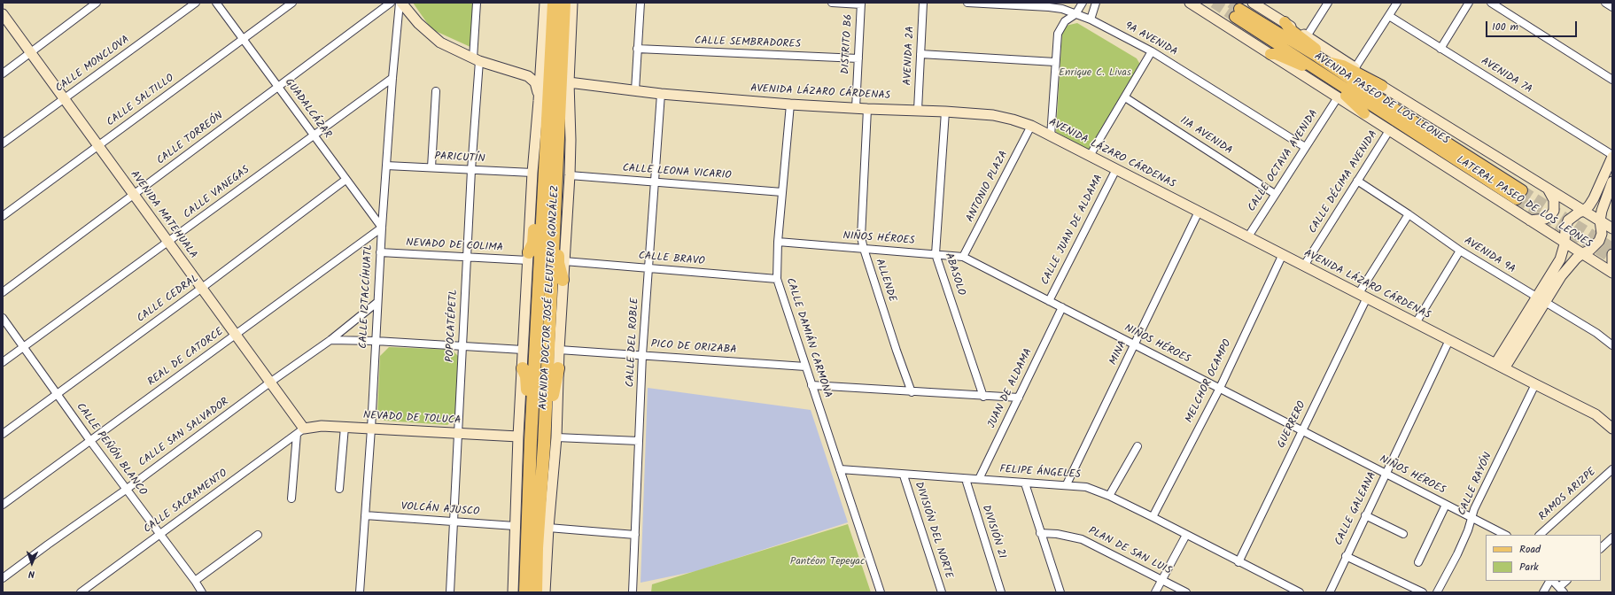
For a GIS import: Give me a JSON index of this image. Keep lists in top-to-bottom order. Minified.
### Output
{"streets":{"highway":["AVENIDA DOCTOR JOSÉ ELEUTERIO GONZÁLEZ"],"main road":["AVENIDA PASEO DE LOS LEONES"],"street":["9A AVENIDA","CALLE SEMBRADORES","DISTRITO B6","AVENIDA 2A","CALLE MONCLOVA","AVENIDA 7A","AVENIDA LÁZARO CÁRDENAS","CALLE SALTILLO","GUADALCÁZAR","11A AVENIDA","CALLE TORREÓN","PARICUTÍN","CALLE OCTAVA AVENIDA","CALLE LEONA VICARIO","CALLE DÉCIMA AVENIDA","ANTONIO PLAZA","CALLE VANEGAS","LATERAL PASEO DE LOS LEONES","AVENIDA MATEHUALA","CALLE JUAN DE ALDAMA","NIÑOS HÉROES","NEVADO DE COLIMA","AVENIDA 9A","CALLE BRAVO","ABASOLO","ALLENDE","CALLE IZTACCÍHUATL","CALLE CEDRAL","POPOCATÉPETL","CALLE DAMIÁN CARMONA","CALLE DEL ROBLE","PICO DE ORIZABA","MINA","REAL DE CATORCE","MELCHOR OCAMPO","JUAN DE ALDAMA","NEVADO DE TOLUCA","GUERRERO","CALLE SAN SALVADOR","CALLE PEÑÓN BLANCO","FELIPE ÁNGELES","CALLE RAYÓN","RAMOS ARIZPE","CALLE SACRAMENTO","CALLE GALEANA","VOLCÁN AJUSCO","DIVISIÓN DEL NORTE","DIVISIÓN 21","PLAN DE SAN LUIS"]},"crossings":[["9A AVENIDA","CALLE OCTAVA AVENIDA"],["CALLE SEMBRADORES","DISTRITO B6"],["DISTRITO B6","AVENIDA LÁZARO CÁRDENAS"],["AVENIDA 2A","AVENIDA LÁZARO CÁRDENAS"],["CALLE MONCLOVA","AVENIDA MATEHUALA"],["AVENIDA LÁZARO CÁRDENAS","CALLE OCTAVA AVENIDA"],["AVENIDA LÁZARO CÁRDENAS","CALLE DÉCIMA AVENIDA"],["AVENIDA LÁZARO CÁRDENAS","ANTONIO PLAZA"],["AVENIDA LÁZARO CÁRDENAS","CALLE JUAN DE ALDAMA"],["AVENIDA LÁZARO CÁRDENAS","ABASOLO"],["AVENIDA LÁZARO CÁRDENAS","ALLENDE"],["AVENIDA LÁZARO CÁRDENAS","AVENIDA DOCTOR JOSÉ ELEUTERIO GONZÁLEZ"],["AVENIDA LÁZARO CÁRDENAS","CALLE DAMIÁN CARMONA"],["AVENIDA LÁZARO CÁRDENAS","CALLE DEL ROBLE"],["AVENIDA LÁZARO CÁRDENAS","MINA"],["AVENIDA LÁZARO CÁRDENAS","MELCHOR OCAMPO"],["AVENIDA LÁZARO CÁRDENAS","GUERRERO"],["AVENIDA LÁZARO CÁRDENAS","CALLE RAYÓN"],["AVENIDA LÁZARO CÁRDENAS","CALLE GALEANA"],["CALLE SALTILLO","GUADALCÁZAR"],["CALLE SALTILLO","AVENIDA MATEHUALA"],["GUADALCÁZAR","CALLE TORREÓN"],["GUADALCÁZAR","CALLE VANEGAS"],["GUADALCÁZAR","CALLE IZTACCÍHUATL"],["GUADALCÁZAR","CALLE CEDRAL"],["GUADALCÁZAR","REAL DE CATORCE"],["11A AVENIDA","CALLE OCTAVA AVENIDA"],["CALLE TORREÓN","AVENIDA MATEHUALA"],["PARICUTÍN","CALLE IZTACCÍHUATL"],["PARICUTÍN","POPOCATÉPETL"],["CALLE OCTAVA AVENIDA","LATERAL PASEO DE LOS LEONES"],["CALLE LEONA VICARIO","AVENIDA DOCTOR JOSÉ ELEUTERIO GONZÁLEZ"],["CALLE LEONA VICARIO","CALLE DAMIÁN CARMONA"],["CALLE LEONA VICARIO","CALLE DEL ROBLE"],["CALLE DÉCIMA AVENIDA","LATERAL PASEO DE LOS LEONES"],["CALLE DÉCIMA AVENIDA","AVENIDA 9A"],["ANTONIO PLAZA","NIÑOS HÉROES"],["CALLE VANEGAS","AVENIDA MATEHUALA"],["CALLE VANEGAS","CALLE IZTACCÍHUATL"],["CALLE VANEGAS","CALLE PEÑÓN BLANCO"],["AVENIDA MATEHUALA","CALLE CEDRAL"],["AVENIDA MATEHUALA","REAL DE CATORCE"],["AVENIDA MATEHUALA","NEVADO DE TOLUCA"],["AVENIDA MATEHUALA","CALLE SAN SALVADOR"],["AVENIDA MATEHUALA","CALLE SACRAMENTO"],["CALLE JUAN DE ALDAMA","NIÑOS HÉROES"],["NIÑOS HÉROES","ABASOLO"],["NIÑOS HÉROES","ALLENDE"],["NIÑOS HÉROES","CALLE DAMIÁN CARMONA"],["NIÑOS HÉROES","MINA"],["NIÑOS HÉROES","MELCHOR OCAMPO"],["NIÑOS HÉROES","JUAN DE ALDAMA"],["NIÑOS HÉROES","GUERRERO"],["NIÑOS HÉROES","CALLE RAYÓN"],["NIÑOS HÉROES","CALLE GALEANA"],["NEVADO DE COLIMA","CALLE IZTACCÍHUATL"],["NEVADO DE COLIMA","POPOCATÉPETL"],["AVENIDA 9A","GUERRERO"],["CALLE BRAVO","AVENIDA DOCTOR JOSÉ ELEUTERIO GONZÁLEZ"],["CALLE BRAVO","CALLE DAMIÁN CARMONA"],["CALLE BRAVO","CALLE DEL ROBLE"],["CALLE IZTACCÍHUATL","REAL DE CATORCE"],["CALLE IZTACCÍHUATL","NEVADO DE TOLUCA"],["CALLE IZTACCÍHUATL","CALLE SAN SALVADOR"],["CALLE IZTACCÍHUATL","VOLCÁN AJUSCO"],["AVENIDA DOCTOR JOSÉ ELEUTERIO GONZÁLEZ","PICO DE ORIZABA"],["AVENIDA DOCTOR JOSÉ ELEUTERIO GONZÁLEZ","NEVADO DE TOLUCA"],["AVENIDA DOCTOR JOSÉ ELEUTERIO GONZÁLEZ","VOLCÁN AJUSCO"],["CALLE CEDRAL","CALLE PEÑÓN BLANCO"],["POPOCATÉPETL","NEVADO DE TOLUCA"],["POPOCATÉPETL","VOLCÁN AJUSCO"],["CALLE DAMIÁN CARMONA","PICO DE ORIZABA"],["CALLE DAMIÁN CARMONA","FELIPE ÁNGELES"],["CALLE DEL ROBLE","PICO DE ORIZABA"],["MINA","FELIPE ÁNGELES"],["REAL DE CATORCE","CALLE PEÑÓN BLANCO"],["MELCHOR OCAMPO","FELIPE ÁNGELES"],["JUAN DE ALDAMA","FELIPE ÁNGELES"],["NEVADO DE TOLUCA","CALLE SACRAMENTO"],["GUERRERO","FELIPE ÁNGELES"],["CALLE SAN SALVADOR","CALLE PEÑÓN BLANCO"],["CALLE PEÑÓN BLANCO","CALLE SACRAMENTO"],["FELIPE ÁNGELES","DIVISIÓN DEL NORTE"],["FELIPE ÁNGELES","DIVISIÓN 21"]],"parks":["Enrique C. Livas","Pantéon Tepeyac"],"legend":["Road","Park"],"scale_bar":"100 m","north":"bottom"}
